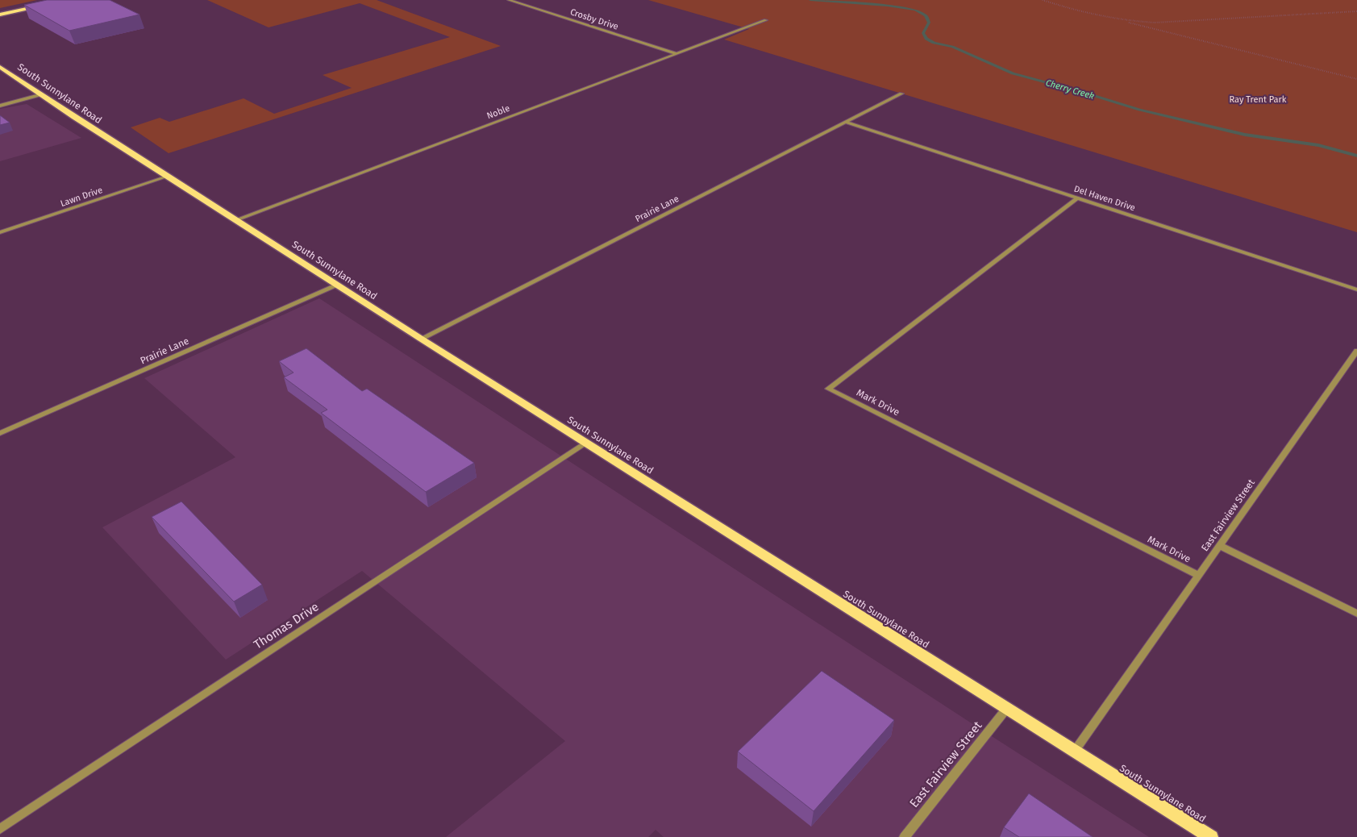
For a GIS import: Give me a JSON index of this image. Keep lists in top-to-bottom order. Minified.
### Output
{"streets":{"main road":["South Sunnylane Road"],"street":["Crosby Drive","Noble","Lawn Drive","Del Haven Drive","Prairie Lane","Mark Drive","East Fairview Street","Thomas Drive"]},"crossings":[["Crosby Drive","Noble"],["South Sunnylane Road","Noble"],["South Sunnylane Road","Lawn Drive"],["South Sunnylane Road","Prairie Lane"],["South Sunnylane Road","East Fairview Street"],["South Sunnylane Road","Thomas Drive"],["Del Haven Drive","Prairie Lane"],["Del Haven Drive","Mark Drive"],["Mark Drive","East Fairview Street"]],"water":["Cherry Creek"],"parks":["Ray Trent Park"]}
